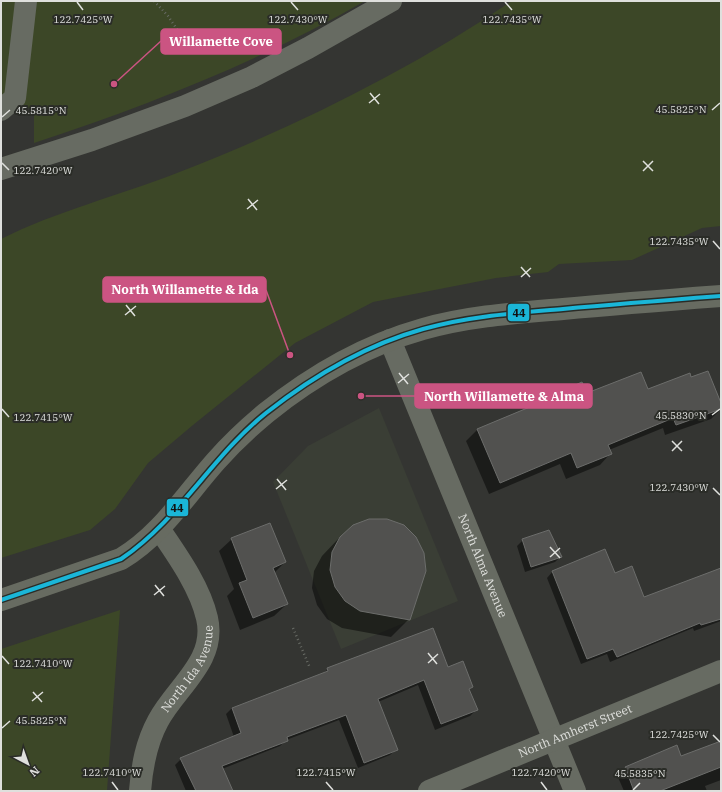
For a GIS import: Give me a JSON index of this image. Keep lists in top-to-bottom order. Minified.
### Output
{"streets":{"street":["North Alma Avenue","North Ida Avenue","North Amherst Street"]},"crossings":[["North Alma Avenue","North Amherst Street"]],"places":["Willamette Cove","North Willamette & Ida","North Willamette & Alma"],"lines":["transit line 44"],"north":"bottom right","coordinates":["122.7425°W","122.7430°W","122.7435°W","45.5825°N","45.5815°N","122.7420°W","45.5830°N","122.7415°W","122.7410°W","45.5835°N"]}
